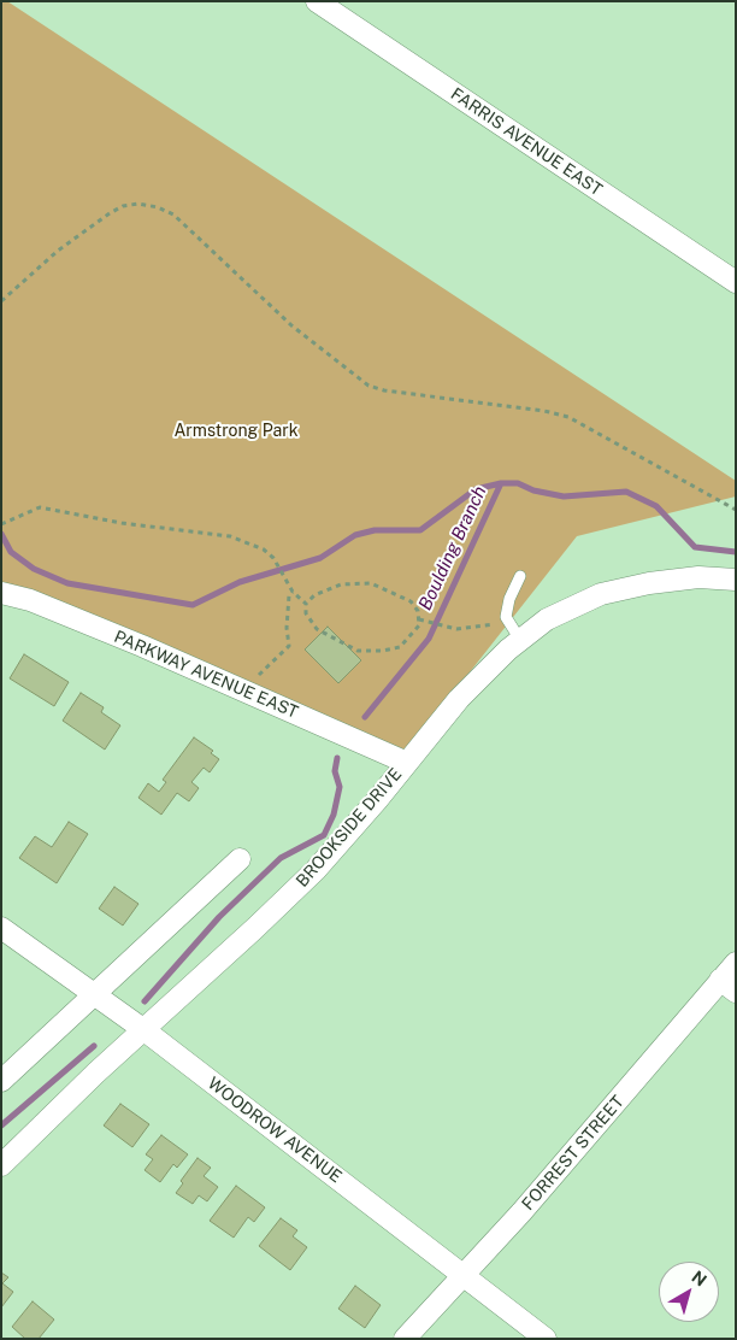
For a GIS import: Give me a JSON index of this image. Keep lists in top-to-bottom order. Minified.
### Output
{"streets":{"street":["FARRIS AVENUE EAST","PARKWAY AVENUE EAST","BROOKSIDE DRIVE","WOODROW AVENUE","FORREST STREET"]},"crossings":[["PARKWAY AVENUE EAST","BROOKSIDE DRIVE"],["BROOKSIDE DRIVE","WOODROW AVENUE"],["WOODROW AVENUE","FORREST STREET"]],"water":["Boulding Branch"],"parks":["Armstrong Park"],"north":"top right"}
